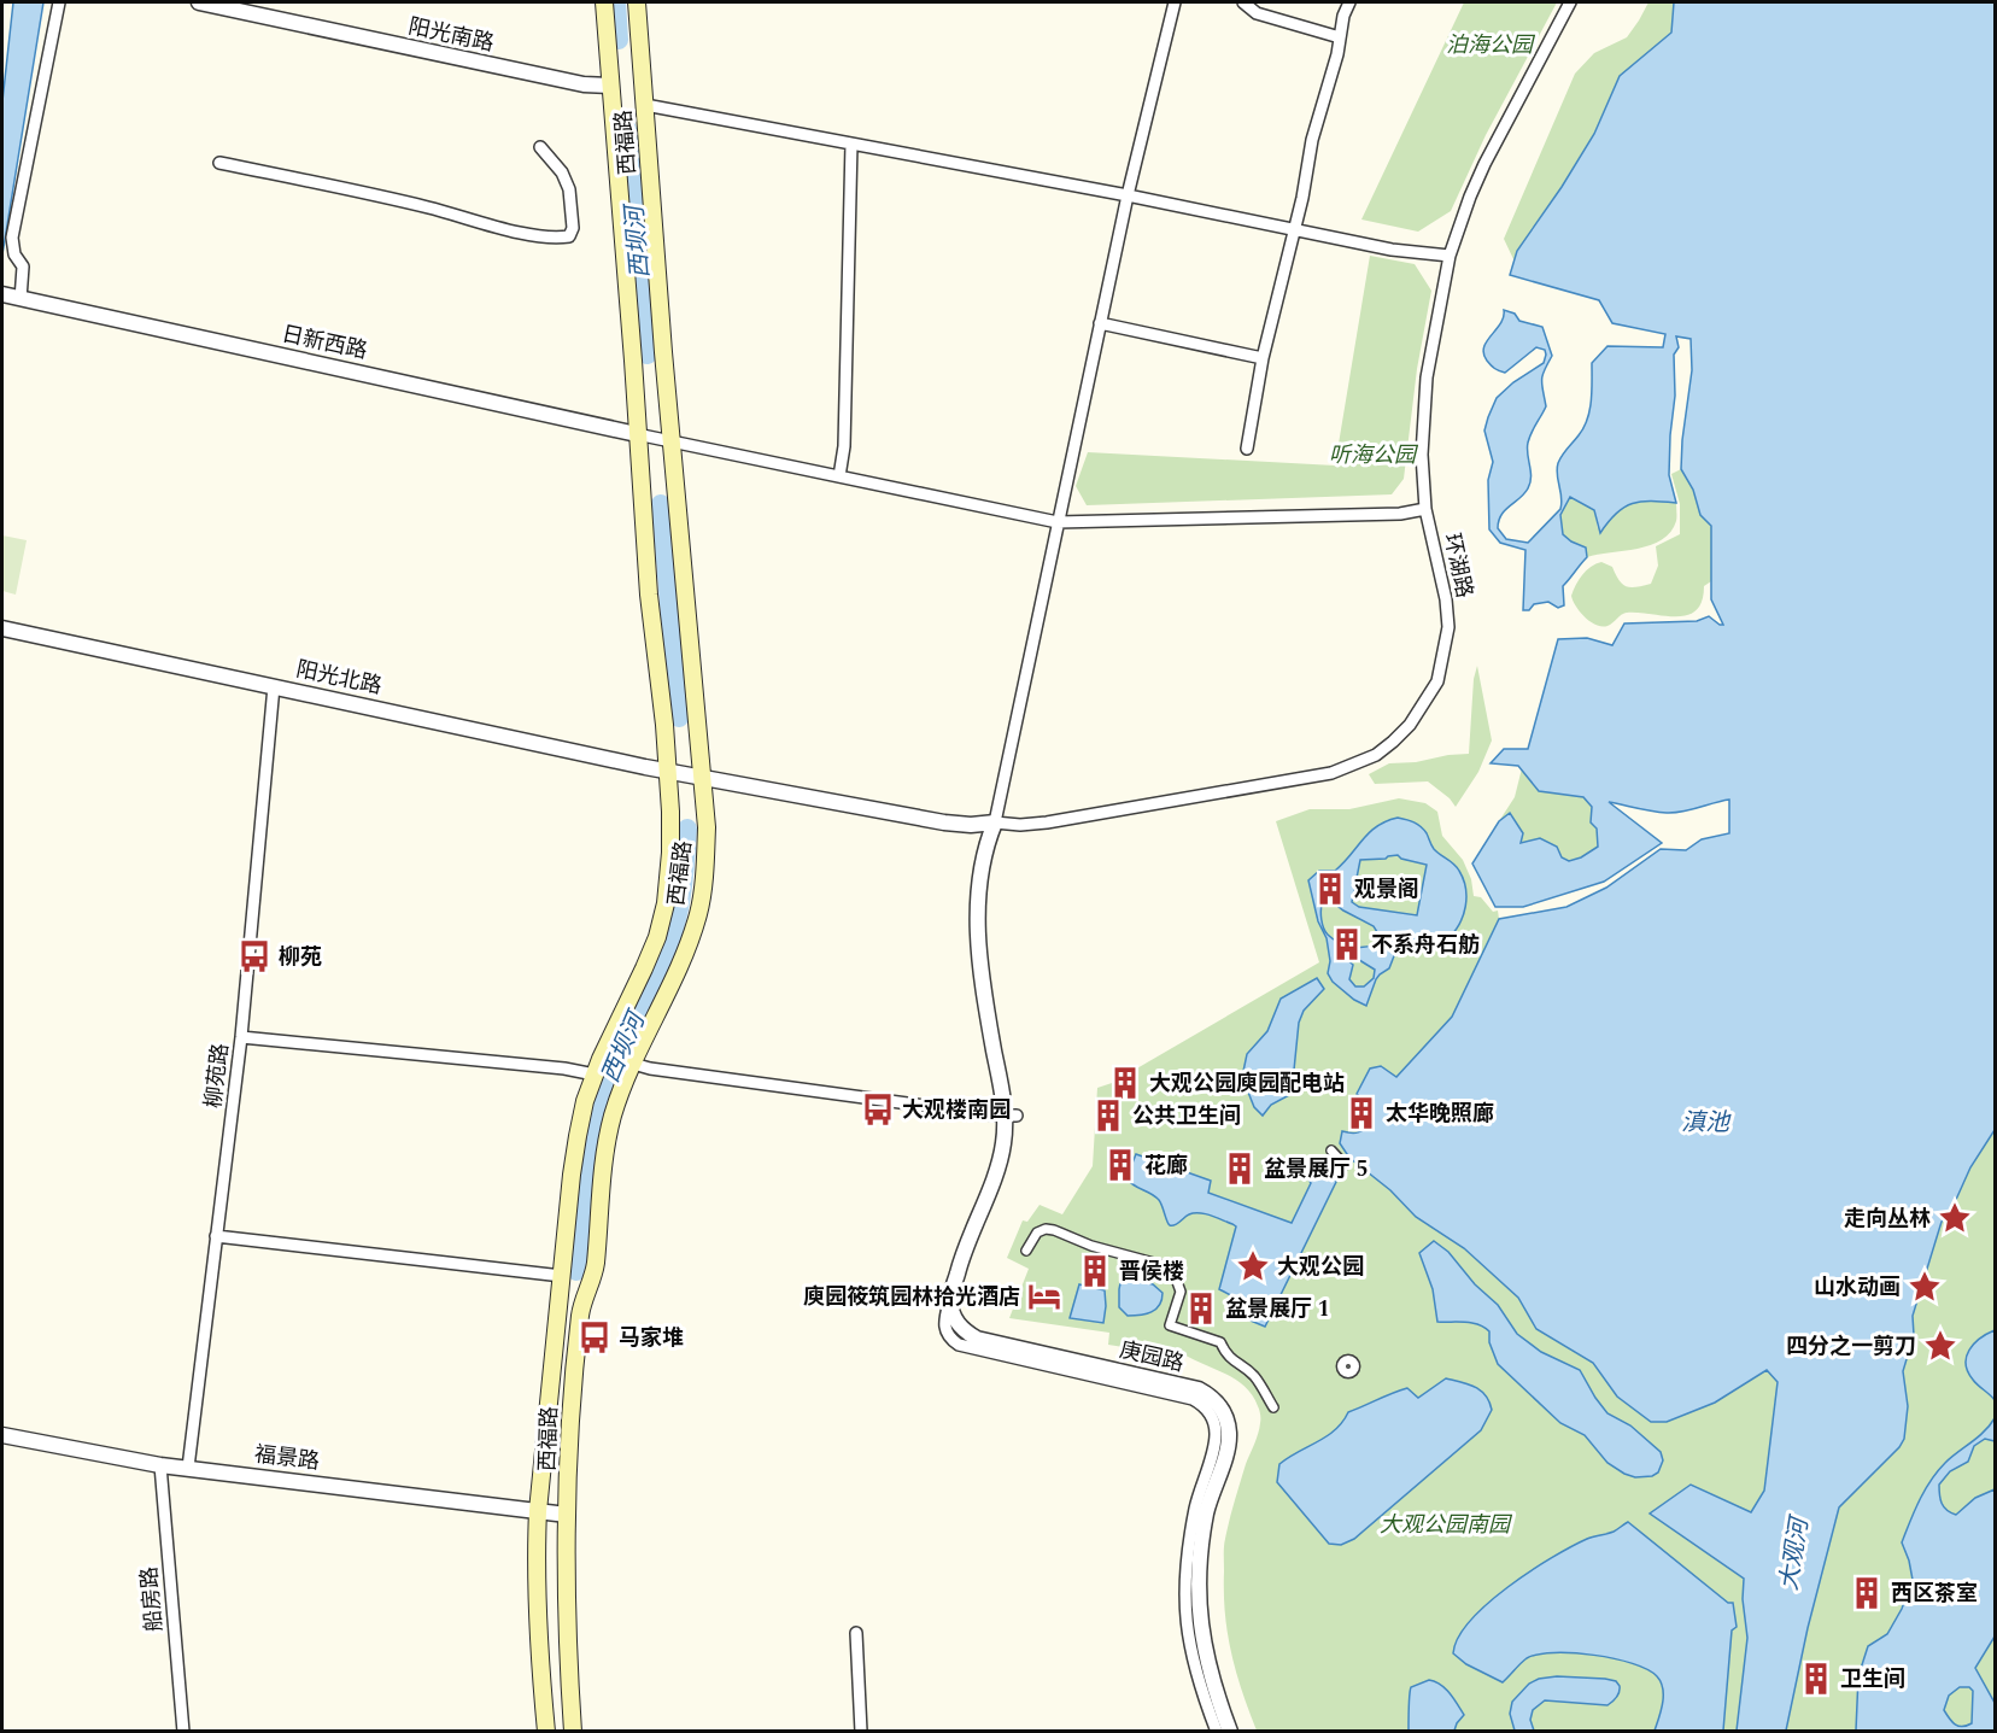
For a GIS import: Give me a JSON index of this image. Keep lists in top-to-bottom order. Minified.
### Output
{"streets":{"main road":["西福路"],"street":["阳光南路","日新西路","环湖路","阳光北路","柳苑路","庚园路","福景路","船房路"]},"crossings":[["阳光南路","西福路"],["西福路","日新西路"],["西福路","阳光北路"],["西福路","福景路"],["环湖路","阳光北路"],["阳光北路","柳苑路"],["柳苑路","福景路"],["福景路","船房路"]],"water":["西坝河","滇池","大观河"],"parks":["泊海公园","听海公园","大观公园南园"],"places":{"building":["观景阁","不系舟石舫","大观公园庾园配电站","太华晚照廊","公共卫生间","花廊","盆景展厅 5","晋侯楼","盆景展厅 1","西区茶室","卫生间"],"bus stop":["柳苑","大观楼南园","马家堆"],"place":["走向丛林","大观公园","山水动画","四分之一剪刀"],"hotel":["庾园筱筑园林拾光酒店"]}}
